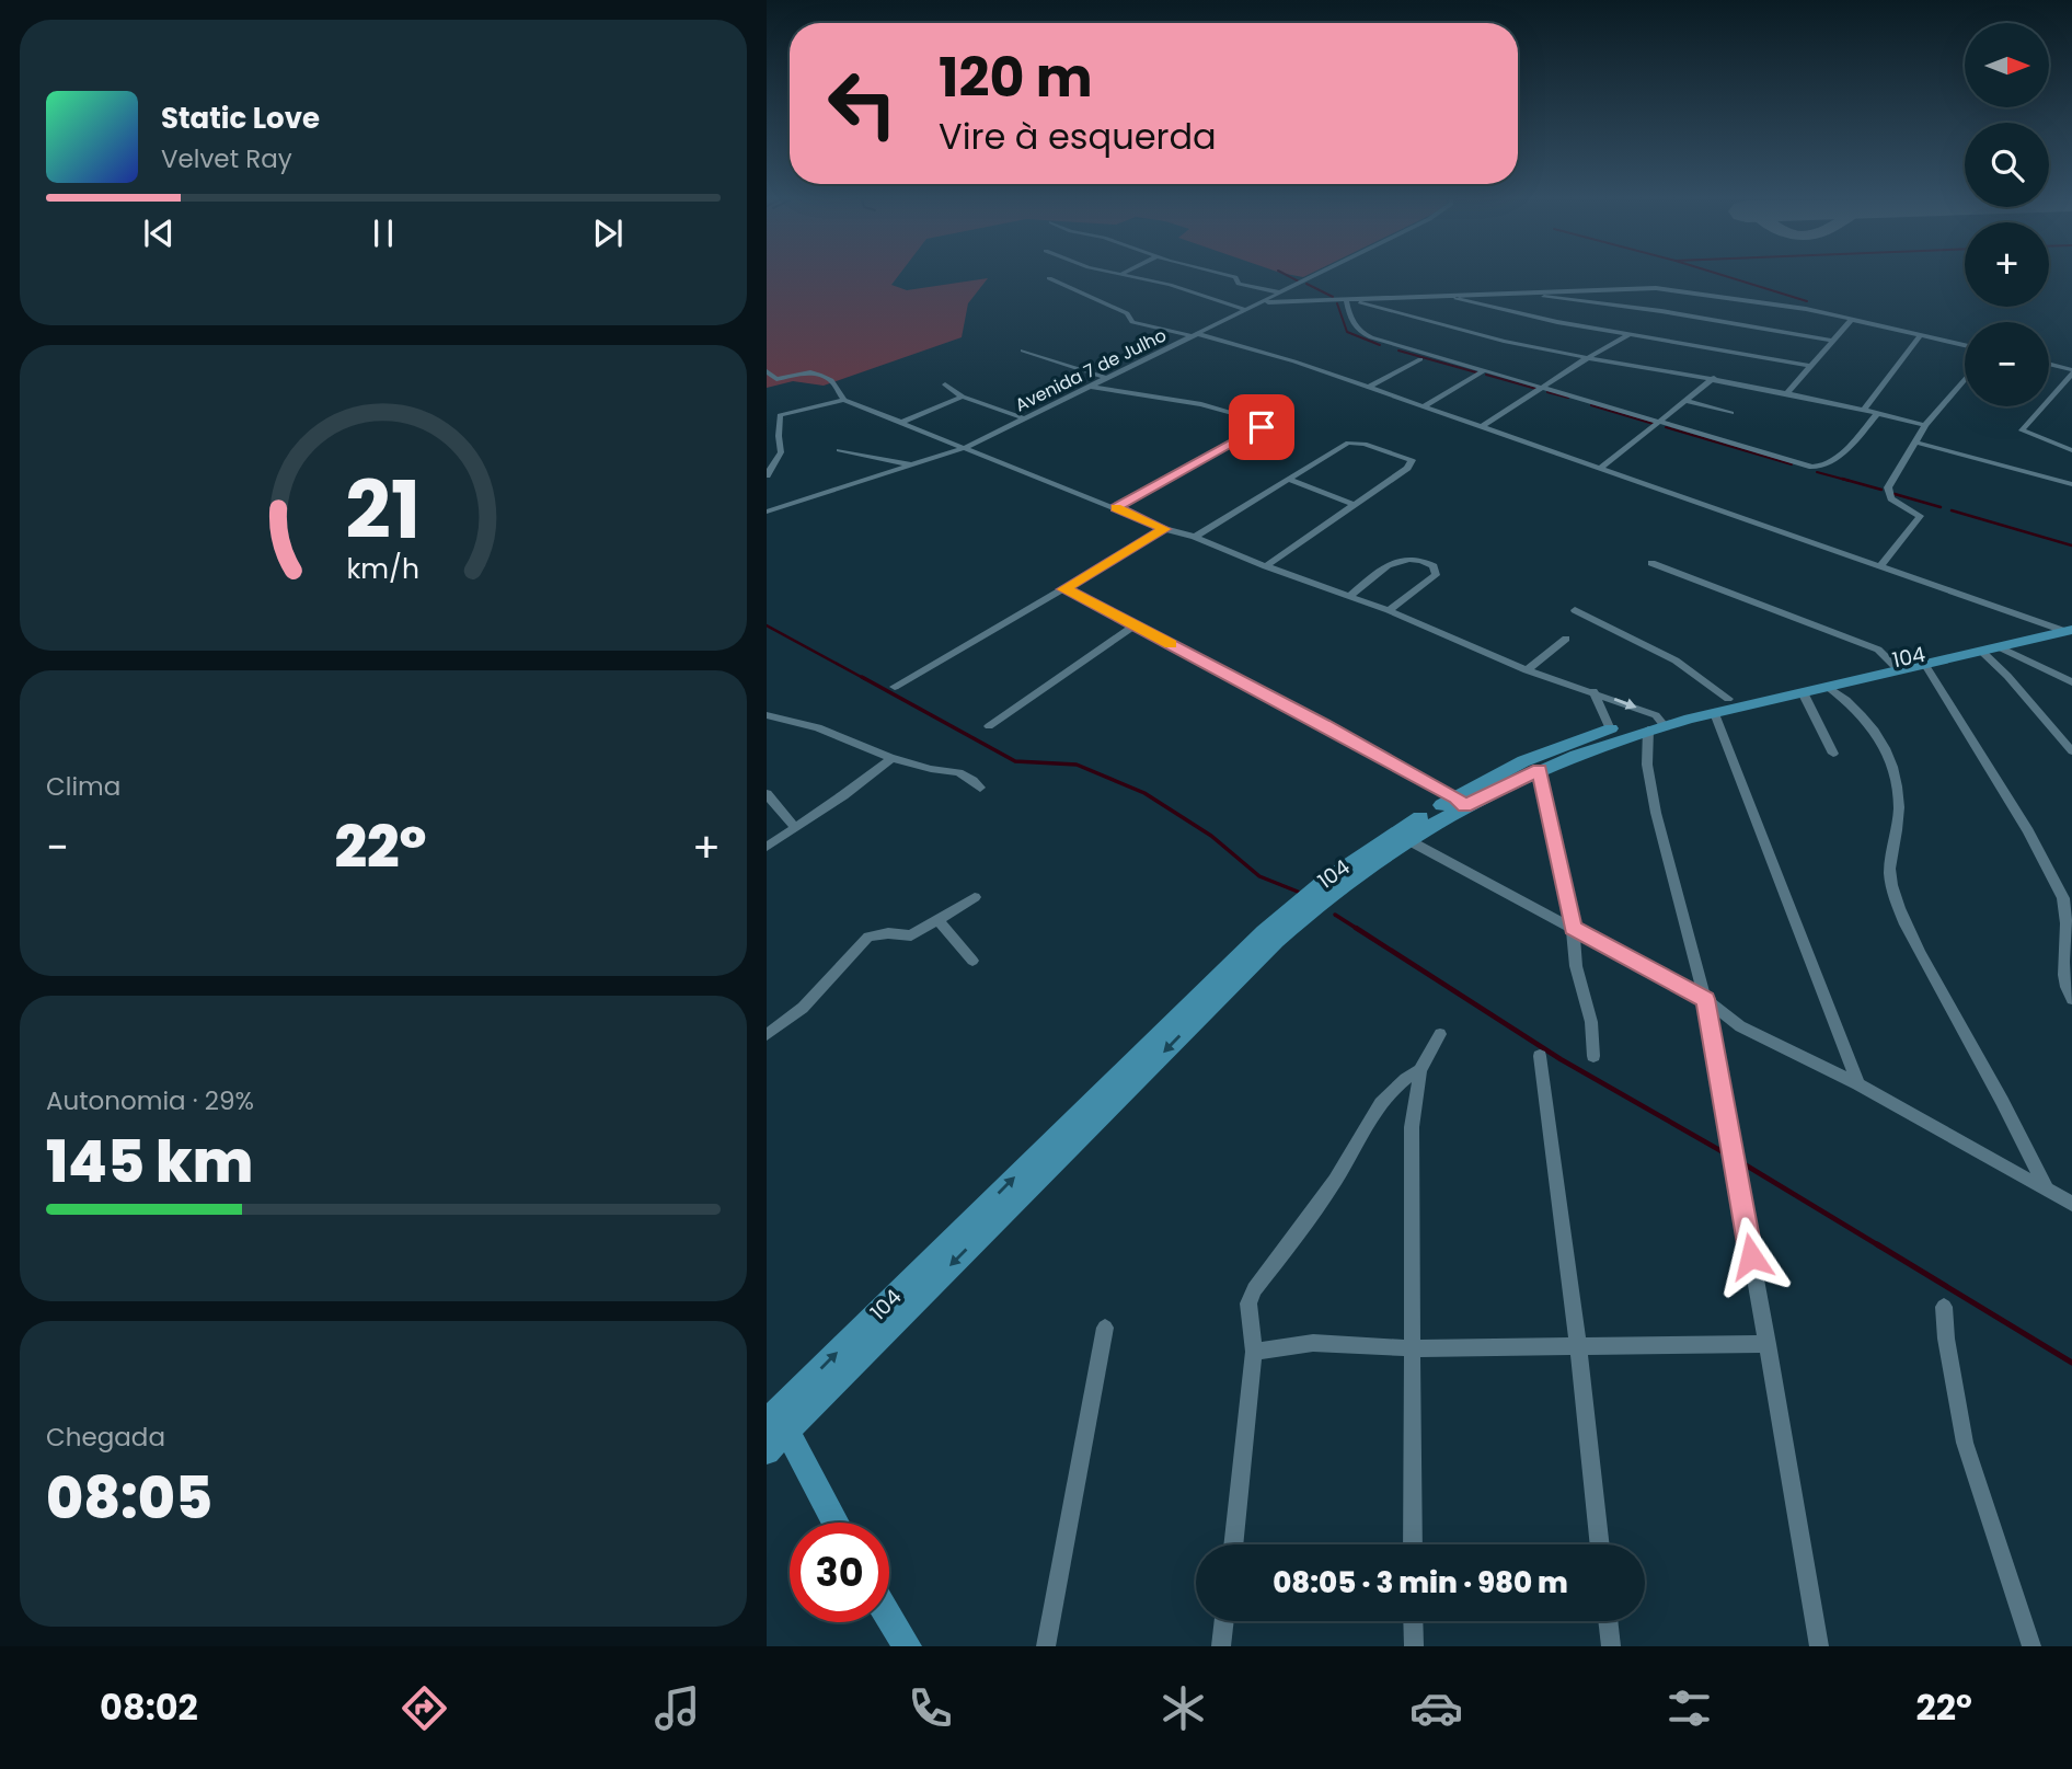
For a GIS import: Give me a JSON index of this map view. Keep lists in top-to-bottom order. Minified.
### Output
{"streets":{"street":["Avenida 7 de Julho","104"]},"north":"right","page":{"map_buttons":["+","−"],"turn":["120 m","Vire à esquerda"],"song":["Static Love","Velvet Ray"],"tile":["Clima",["Autonomia · 29%","145 km"],["Chegada","08:05"]],"heat":["−","22°","+"],"limit":"30","trip":"08:05 · 3 min · 980 m","tabs":["08:02","22°"],"gauge":["21","km/h"]}}
